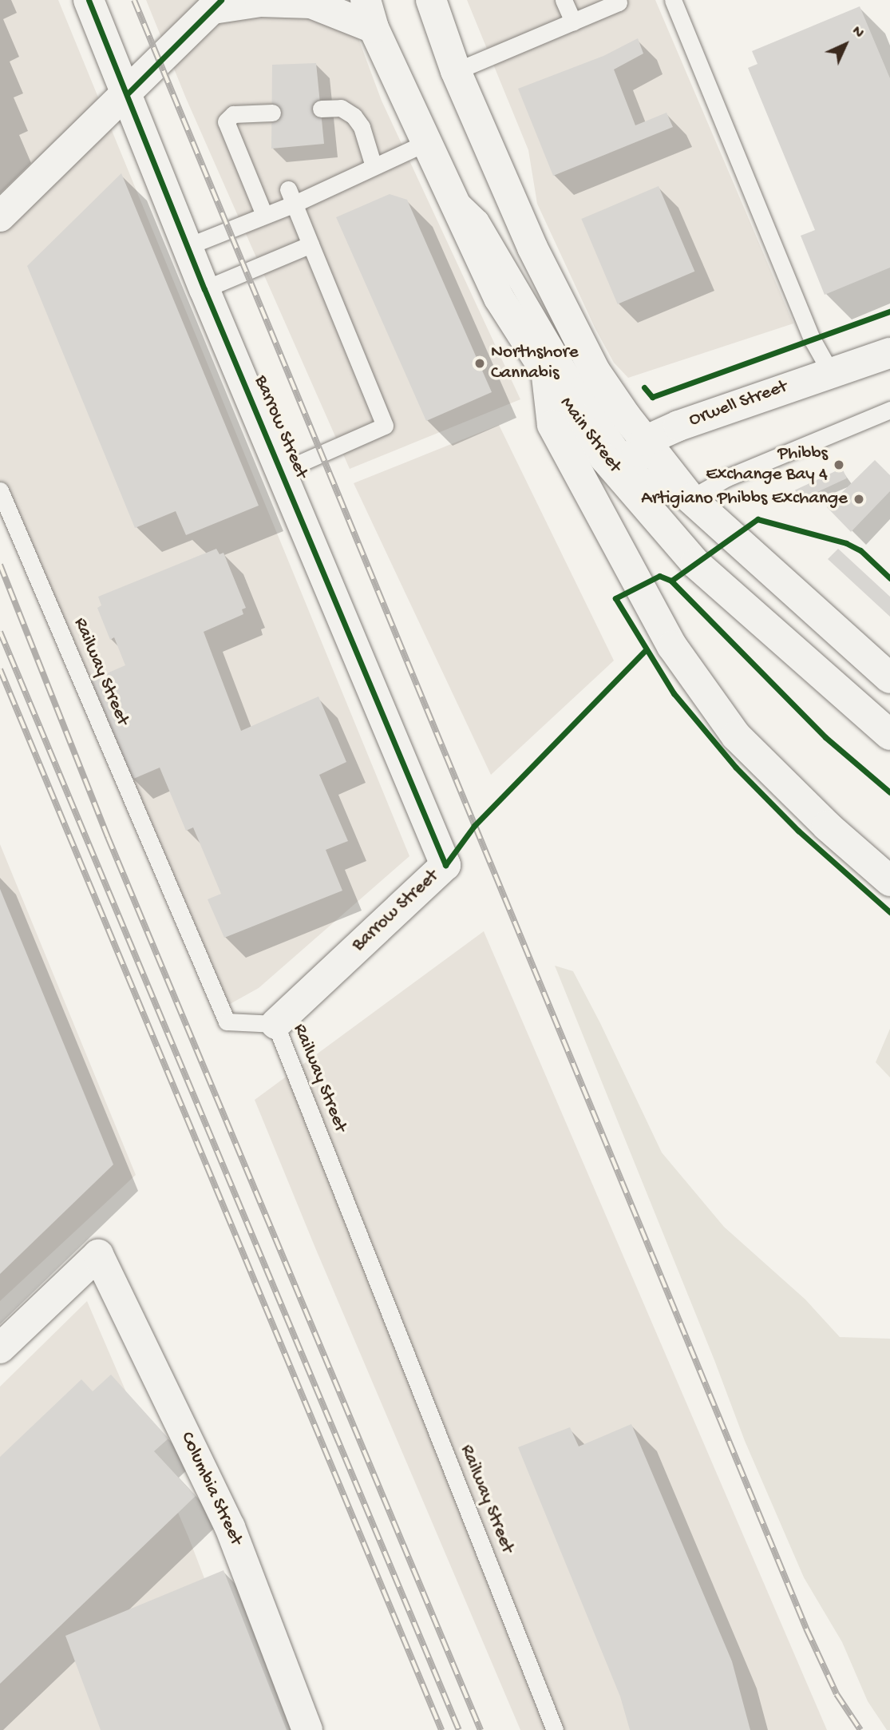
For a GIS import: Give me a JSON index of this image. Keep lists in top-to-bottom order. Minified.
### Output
{"streets":{"main road":["Orwell Street","Barrow Street","Main Street","Columbia Street"],"lane":["Railway Street"]},"crossings":[["Barrow Street","Railway Street"]],"places":["Northshore Cannabis","Phibbs Exchange Bay 4","Artigiano Phibbs Exchange"],"north":"top right"}
